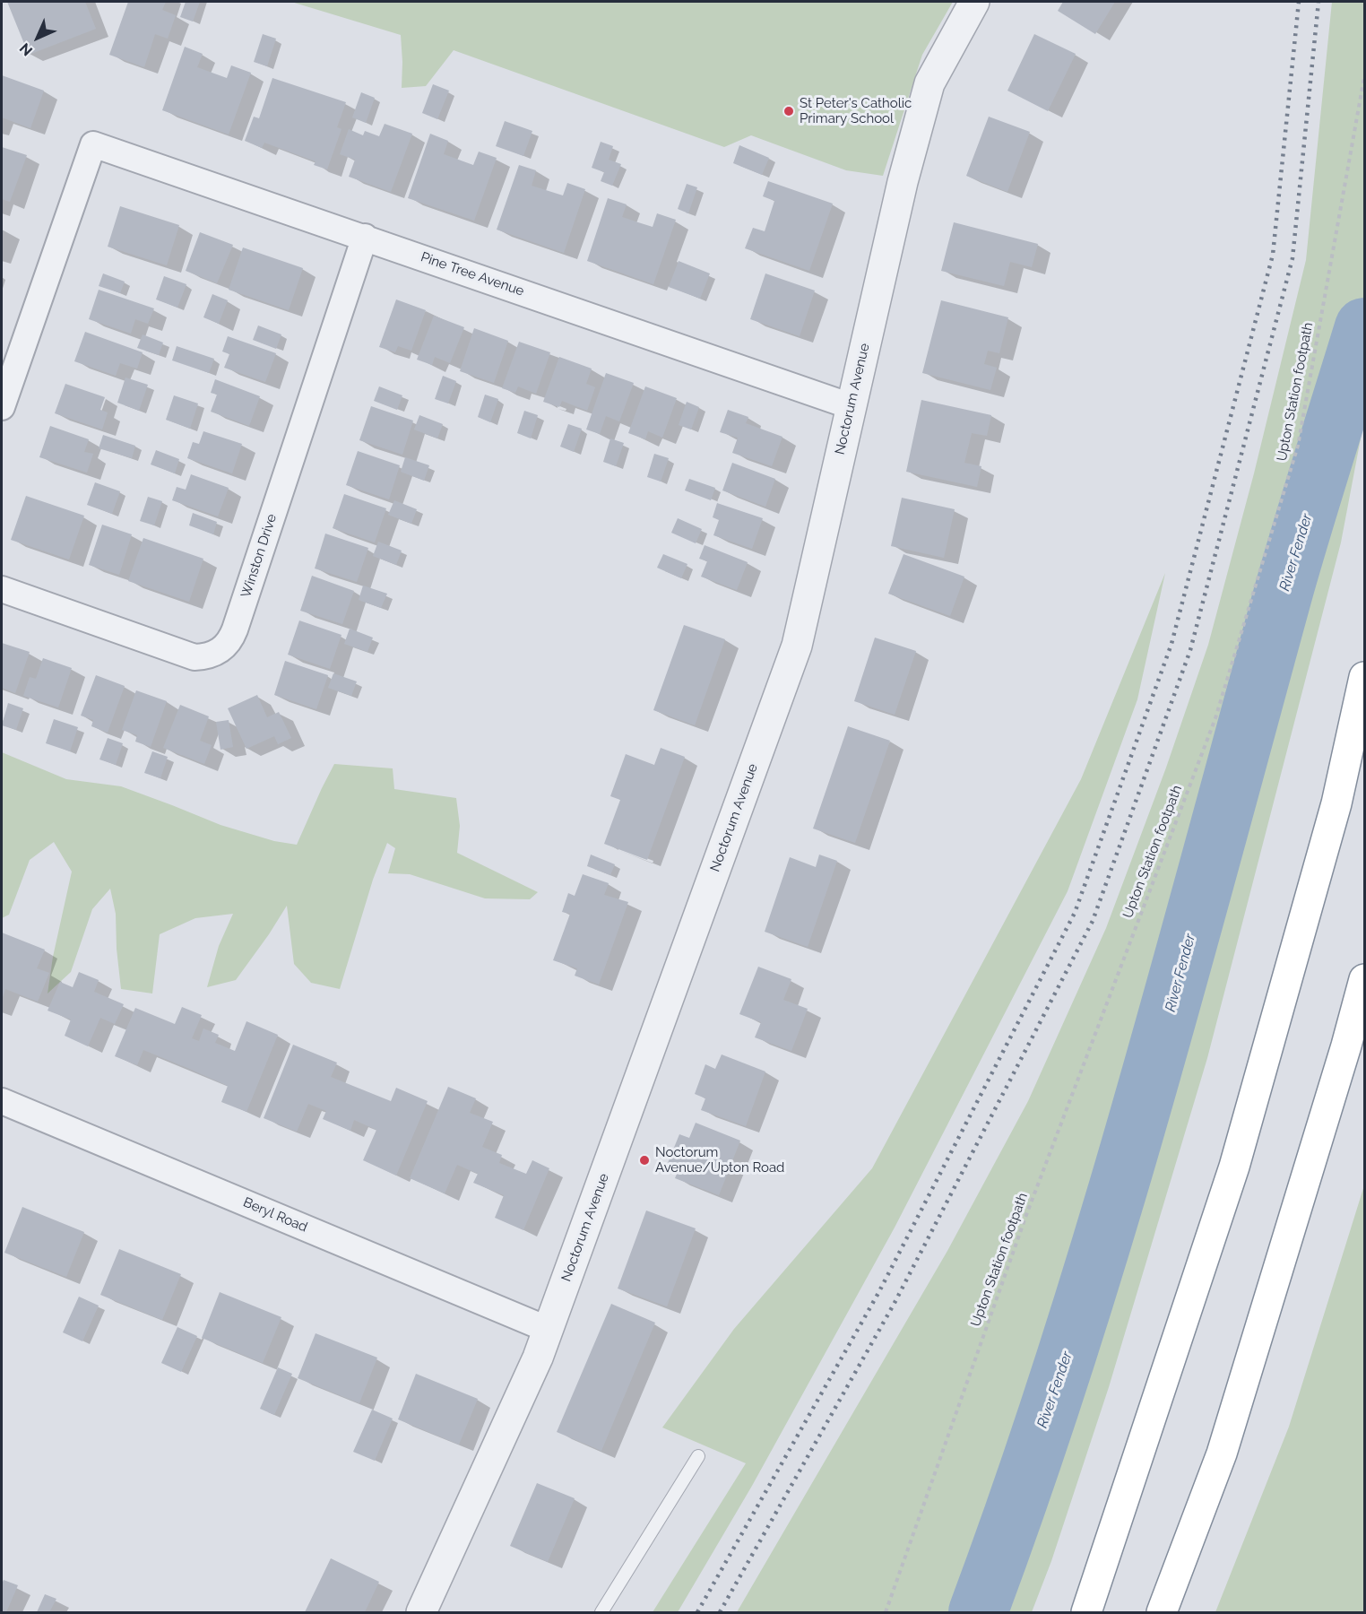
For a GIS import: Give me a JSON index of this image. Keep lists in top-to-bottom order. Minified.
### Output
{"streets":{"street":["Pine Tree Avenue","Noctorum Avenue","Winston Drive","Beryl Road"],"path":["Upton Station footpath"]},"crossings":[["Pine Tree Avenue","Noctorum Avenue"],["Pine Tree Avenue","Winston Drive"],["Noctorum Avenue","Beryl Road"]],"water":["River Fender"],"places":["St Peter's Catholic Primary School","Noctorum Avenue/Upton Road"],"north":"bottom left"}
